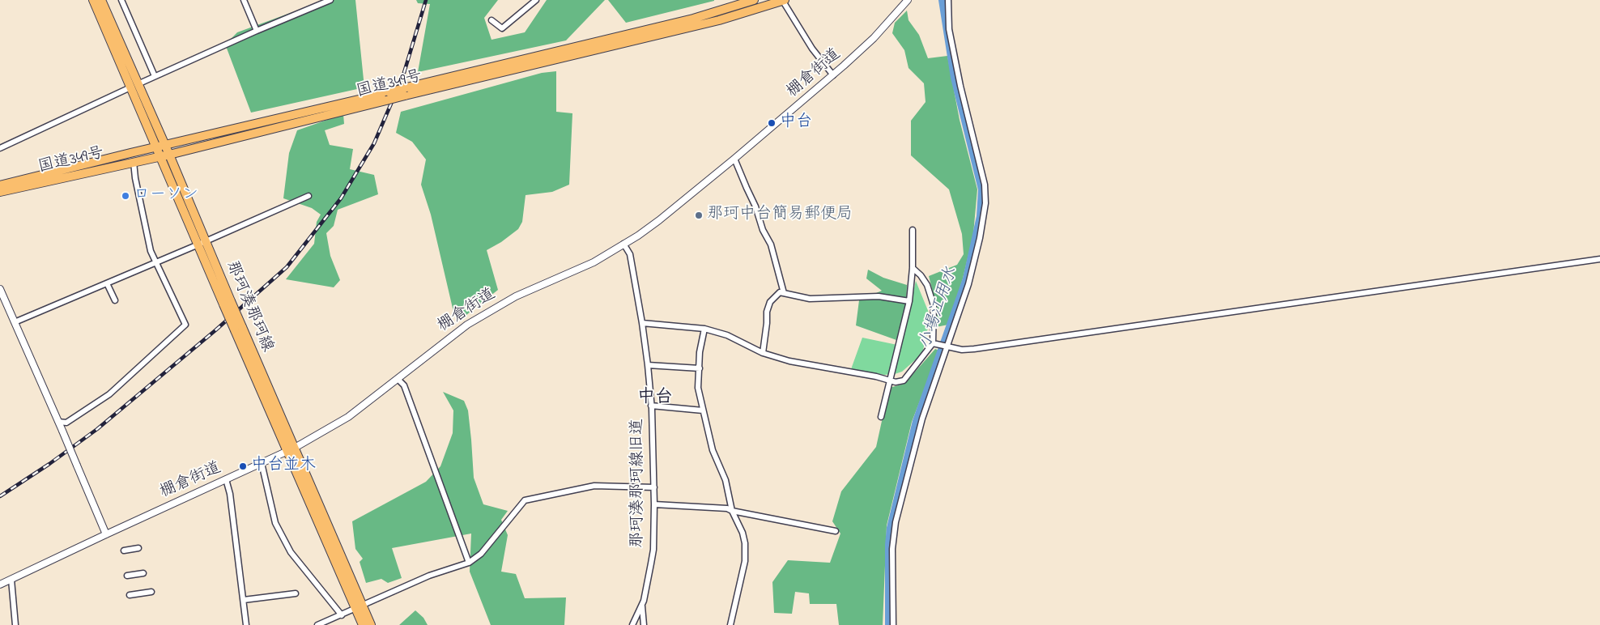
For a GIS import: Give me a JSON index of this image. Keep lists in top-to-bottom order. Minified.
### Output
{"streets":{"main road":["国道349号","那珂湊那珂線"],"street":["棚倉街道","那珂湊那珂線旧道"]},"crossings":[["棚倉街道","那珂湊那珂線"],["棚倉街道","那珂湊那珂線旧道"],["国道349号","那珂湊那珂線"]],"districts":["中台"],"water":["小場江用水"],"places":["中台","ローソン","那珂中台簡易郵便局","中台並木"]}
